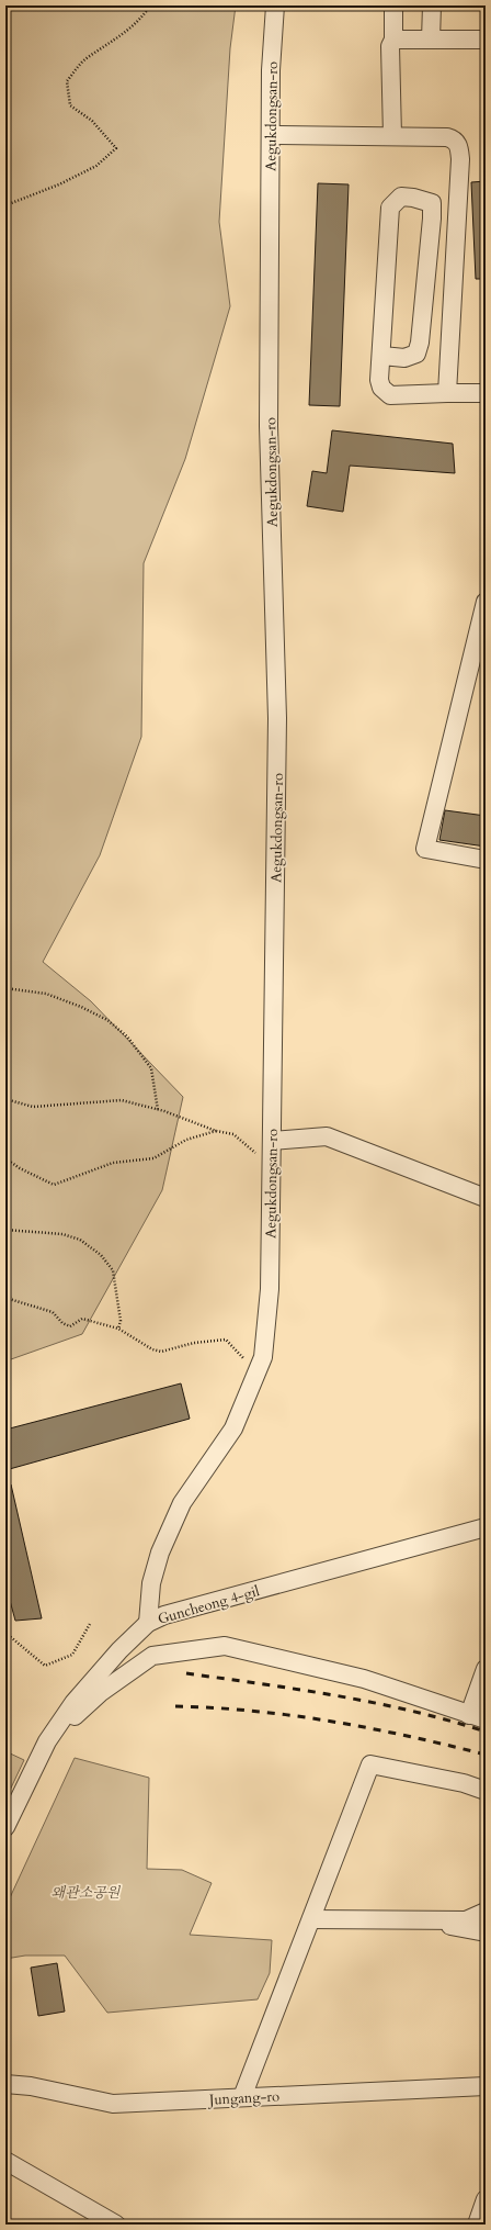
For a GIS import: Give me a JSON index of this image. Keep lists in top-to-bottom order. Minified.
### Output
{"streets":{"street":["Aegukdongsan-ro","Guncheong 4-gil","Jungang-ro"]},"crossings":[["Aegukdongsan-ro","Guncheong 4-gil"]],"parks":["왜관소공원"]}
